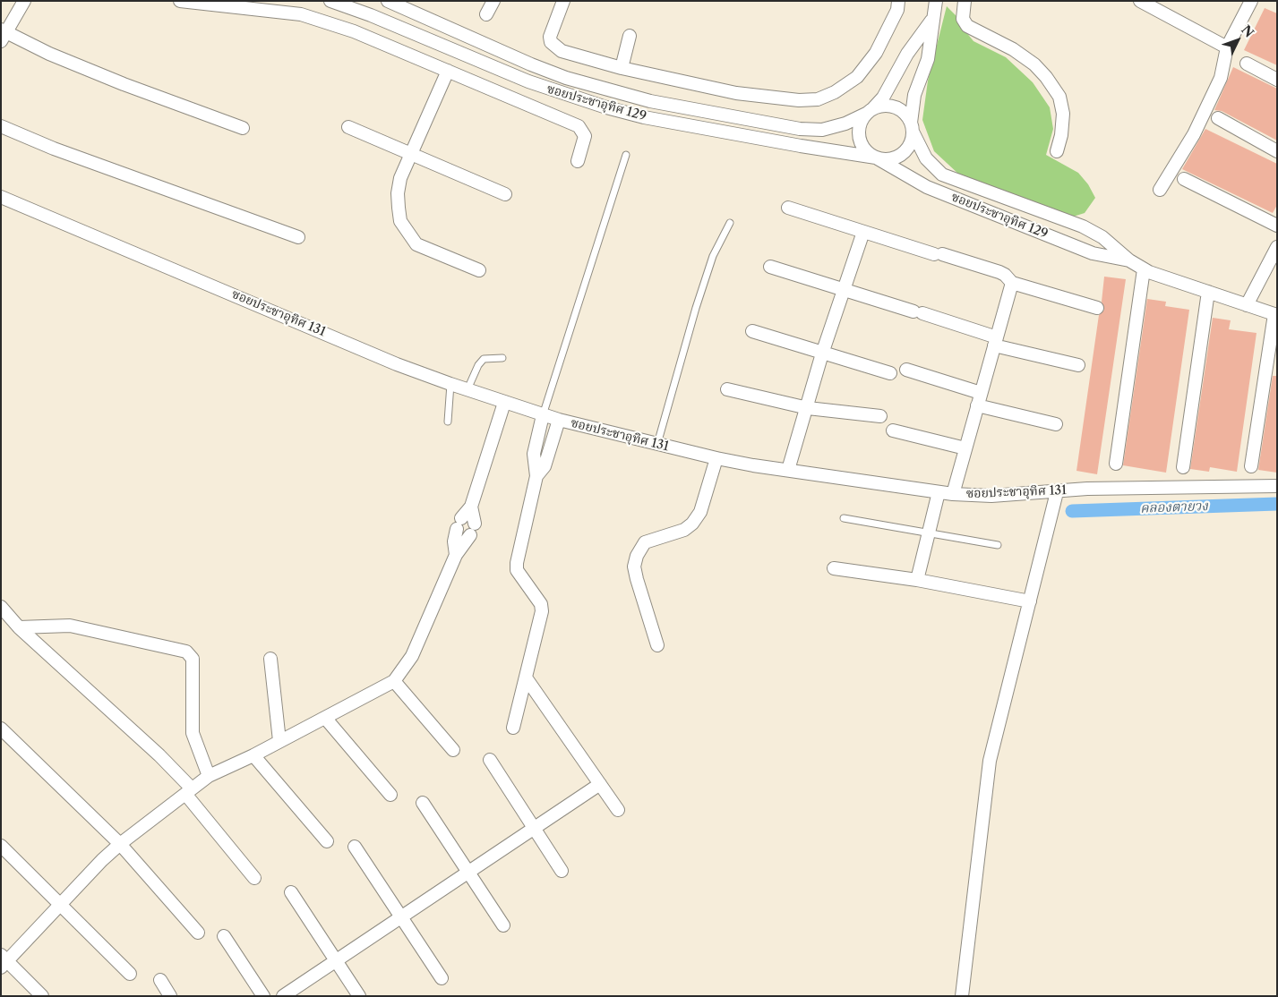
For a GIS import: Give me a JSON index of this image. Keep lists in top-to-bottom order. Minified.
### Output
{"streets":{"street":["ซอยประชาอุทิศ 129","ซอยประชาอุทิศ 131"]},"water":["คลองตายวง"],"north":"top right"}
